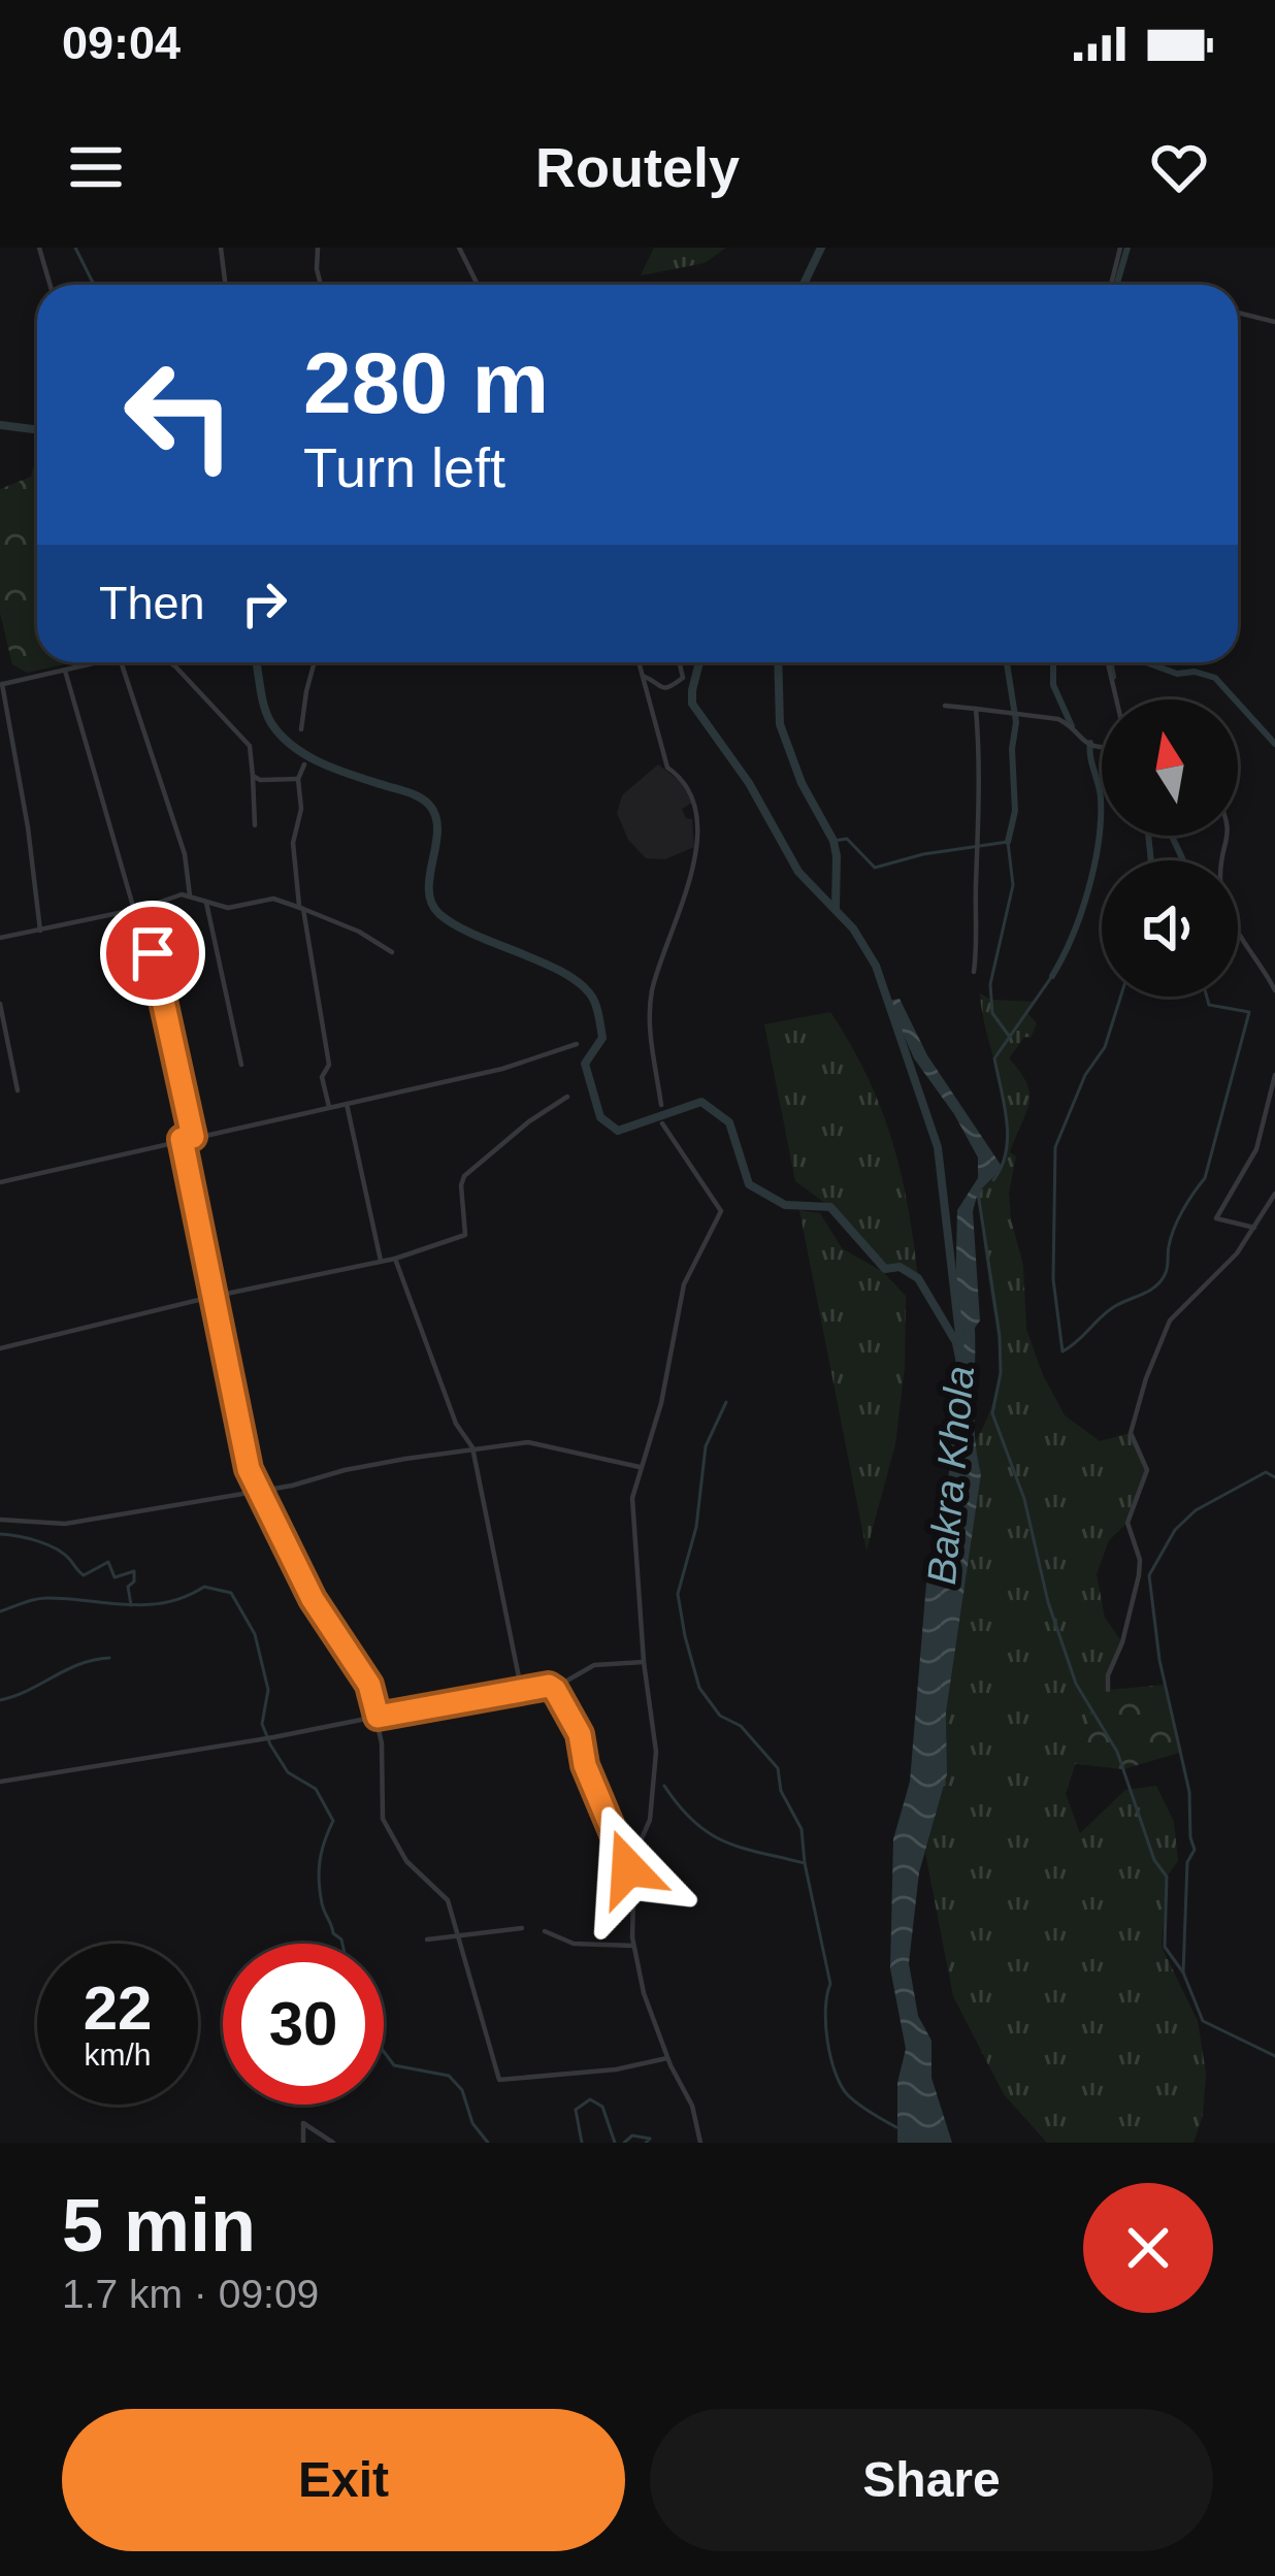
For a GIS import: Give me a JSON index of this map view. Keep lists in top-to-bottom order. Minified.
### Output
{"water":["Bakra Khola"],"north":"top","page":{"status":"09:04","header":"Routely","turn":["280 m","Turn left"],"then":"Then","speed":"22 km/h","limit":"30","heading":["5 min","1.7 km · 09:09"],"buttons":["Exit","Share"]}}
